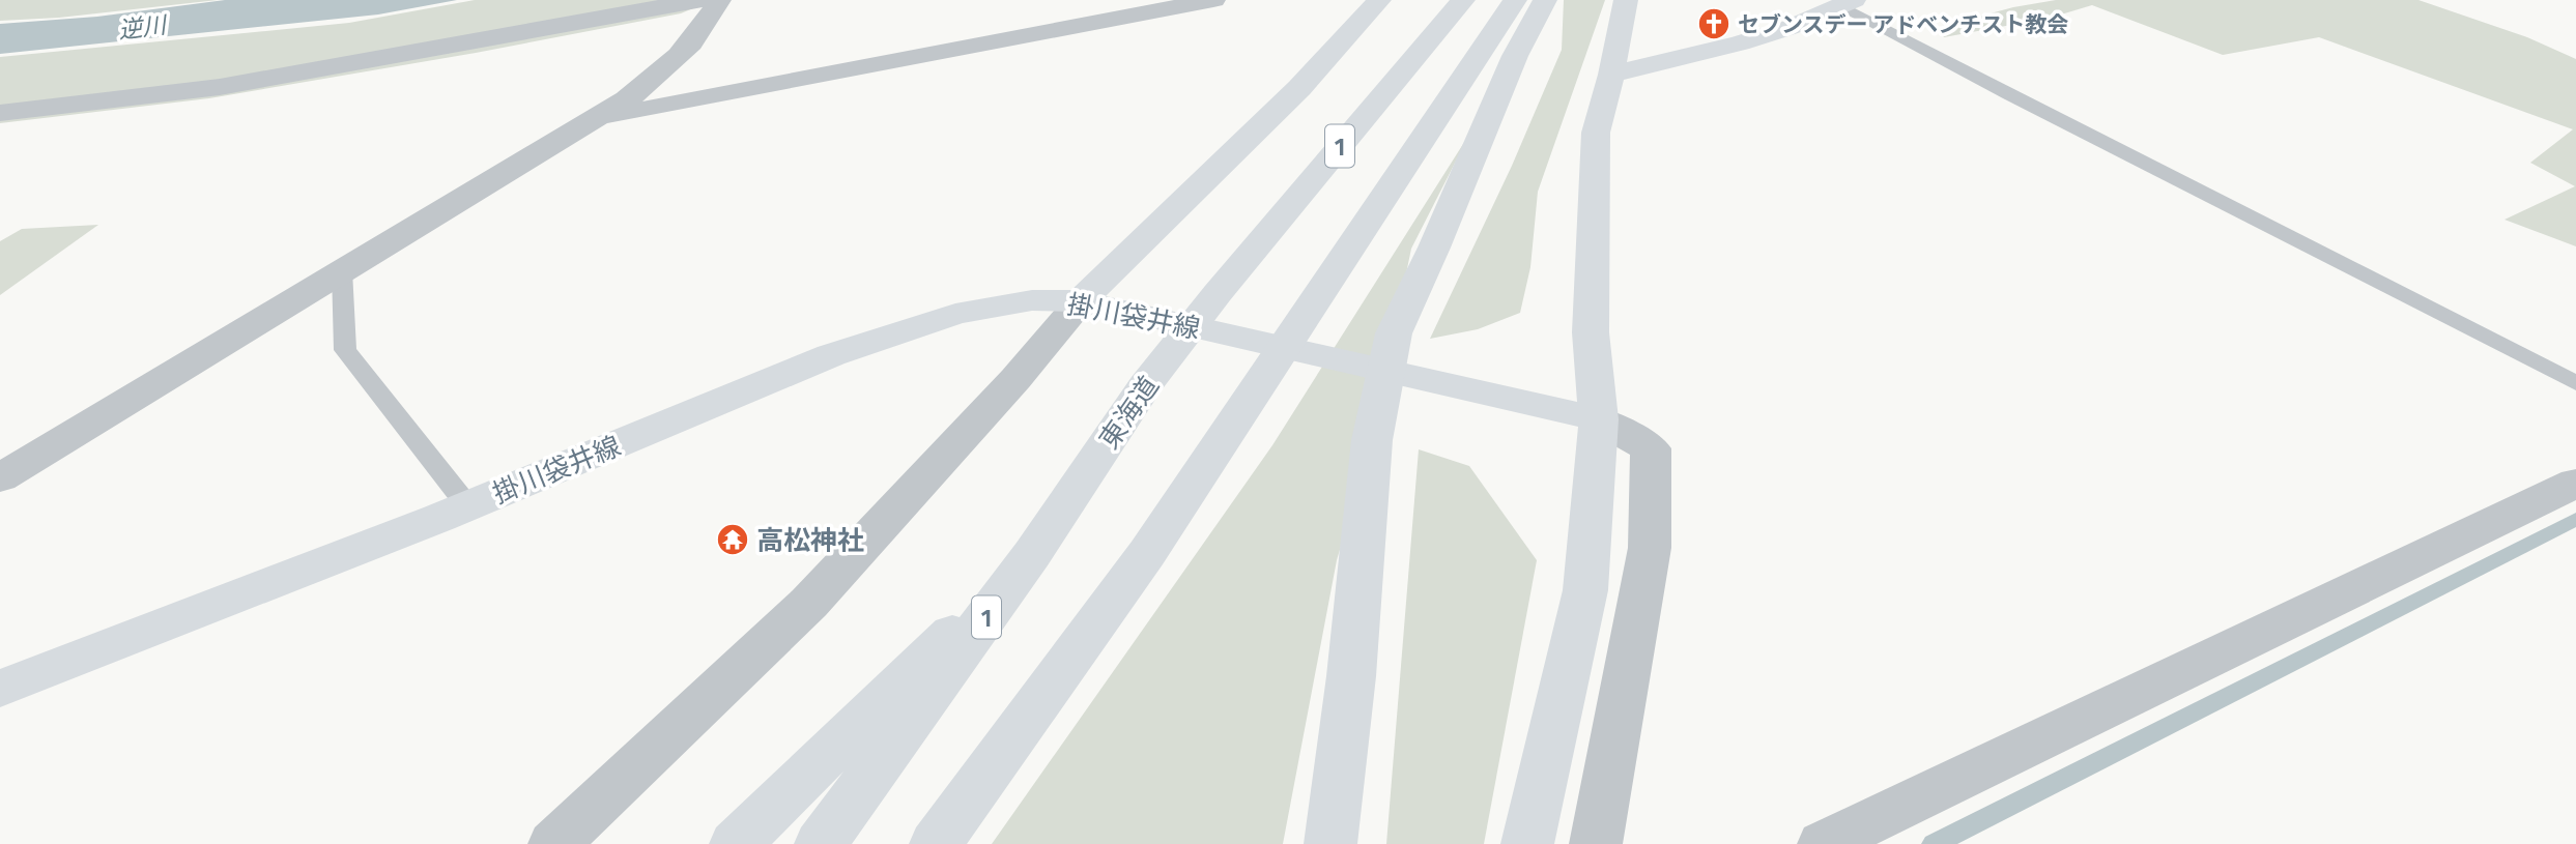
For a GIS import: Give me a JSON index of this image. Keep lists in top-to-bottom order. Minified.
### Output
{"streets":{"main road":["1","掛川袋井線","東海道"]},"crossings":[["1","東海道"]],"water":["逆川"],"places":{"church":["セブンスデー アドベンチスト教会"],"temple":["高松神社"]}}
